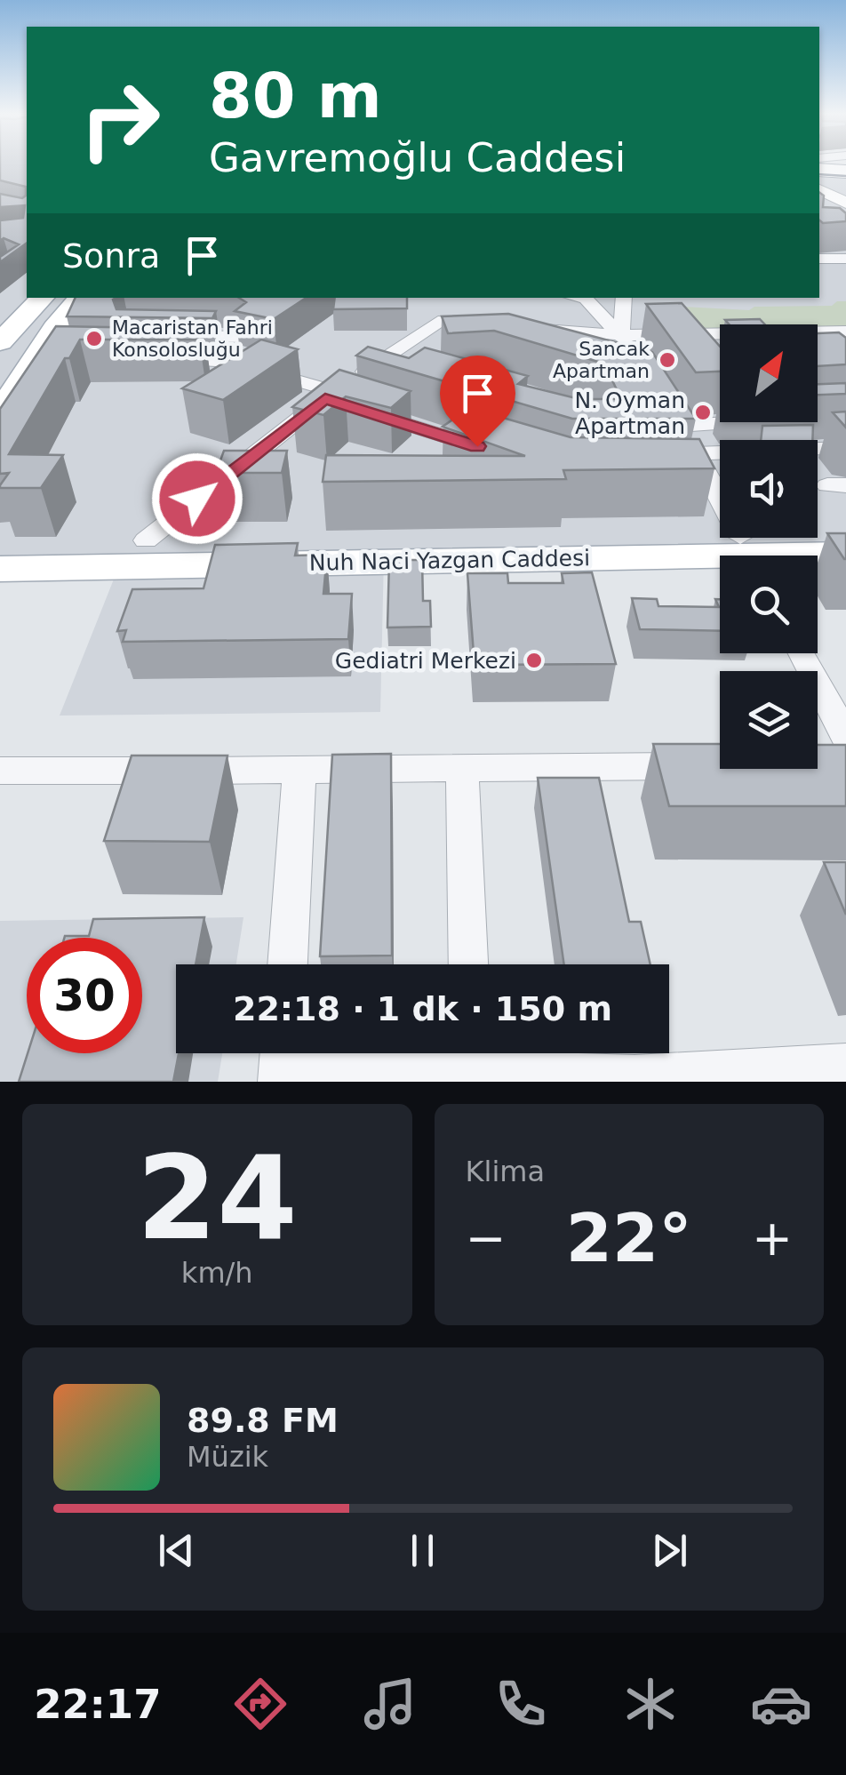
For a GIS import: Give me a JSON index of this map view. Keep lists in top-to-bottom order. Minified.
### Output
{"streets":{"main road":["Nuh Naci Yazgan Caddesi"]},"places":["Macaristan Fahri Konsolosluğu","Sancak Apartman","N. Oyman Apartman","Gediatri Merkezi"],"north":"top right","page":{"turn":["80 m","Gavremoğlu Caddesi"],"then":"Sonra","limit":"30","trip":"22:18 · 1 dk · 150 m","tile":[["24","km/h"],"Klima"],"heat":["−","22°","+"],"song":["89.8 FM","Müzik"],"tabs":"22:17"}}
